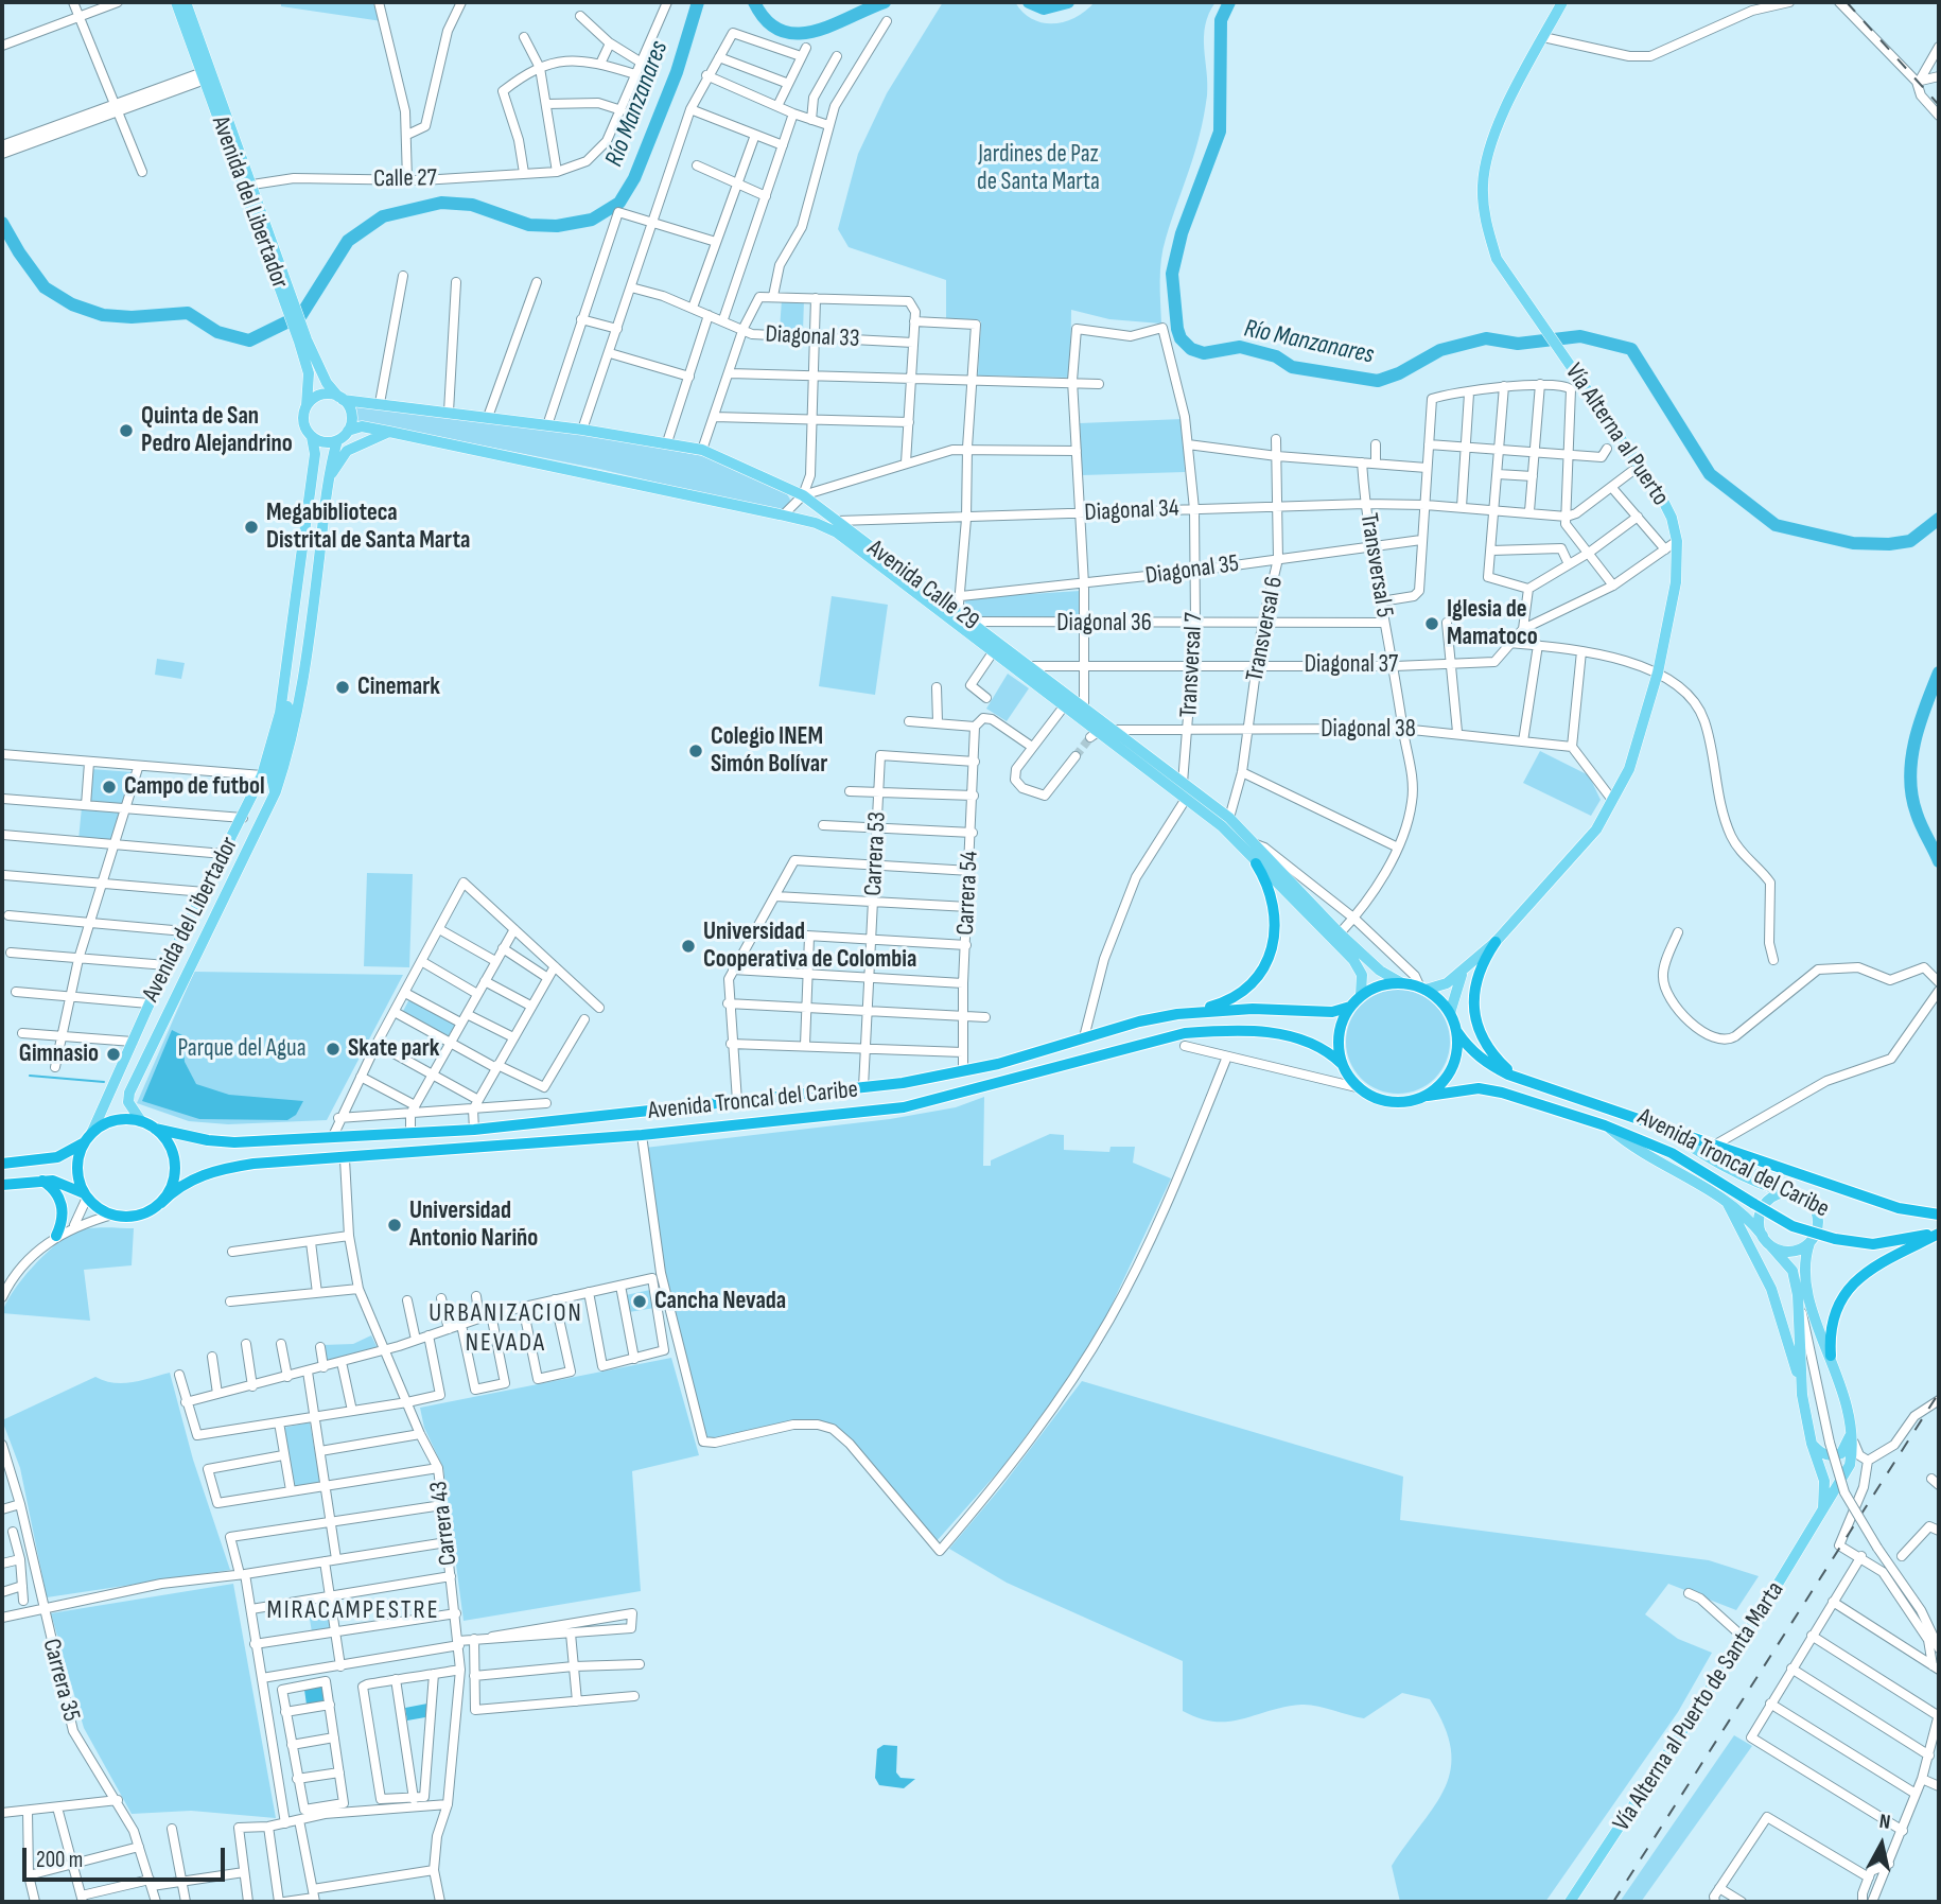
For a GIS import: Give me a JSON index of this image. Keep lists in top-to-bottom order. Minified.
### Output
{"streets":{"highway":["Avenida Troncal del Caribe"],"main road":["Avenida del Libertador","Vía Alterna al Puerto","Avenida Calle 29","Vía Alterna al Puerto de Santa Marta"],"street":["Calle 27","Diagonal 33","Diagonal 34","Transversal 5","Diagonal 35","Diagonal 36","Transversal 6","Transversal 7","Diagonal 37","Diagonal 38","Carrera 53","Carrera 54","Carrera 43","Carrera 35"]},"crossings":[["Calle 27","Avenida del Libertador"],["Avenida del Libertador","Avenida Calle 29"],["Avenida del Libertador","Avenida Troncal del Caribe"],["Vía Alterna al Puerto","Avenida Calle 29"],["Vía Alterna al Puerto","Diagonal 37"],["Vía Alterna al Puerto","Avenida Troncal del Caribe"],["Diagonal 34","Transversal 5"],["Diagonal 34","Avenida Calle 29"],["Diagonal 34","Transversal 6"],["Diagonal 34","Transversal 7"],["Transversal 5","Diagonal 35"],["Transversal 5","Avenida Calle 29"],["Transversal 5","Diagonal 36"],["Transversal 5","Diagonal 37"],["Transversal 5","Diagonal 38"],["Diagonal 35","Transversal 6"],["Diagonal 35","Transversal 7"],["Avenida Calle 29","Diagonal 36"],["Avenida Calle 29","Transversal 6"],["Avenida Calle 29","Transversal 7"],["Avenida Calle 29","Diagonal 37"],["Avenida Calle 29","Diagonal 38"],["Avenida Calle 29","Avenida Troncal del Caribe"],["Diagonal 36","Transversal 6"],["Diagonal 36","Transversal 7"],["Transversal 6","Diagonal 37"],["Transversal 6","Diagonal 38"],["Transversal 7","Diagonal 37"],["Transversal 7","Diagonal 38"],["Carrera 53","Carrera 54"],["Carrera 53","Avenida Troncal del Caribe"],["Carrera 54","Avenida Troncal del Caribe"],["Avenida Troncal del Caribe","Carrera 43"]],"districts":["URBANIZACION NEVADA","MIRACAMPESTRE"],"water":["Río Manzanares"],"parks":["Jardines de Paz de Santa Marta","Parque del Agua"],"places":["Quinta de San Pedro Alejandrino","Megabiblioteca Distrital de Santa Marta","Iglesia de Mamatoco","Cinemark","Colegio INEM Simón Bolívar","Campo de futbol","Universidad Cooperativa de Colombia","Skate park","Gimnasio","Universidad Antonio Nariño","Cancha Nevada"],"scale_bar":"200 m","north":"top"}
